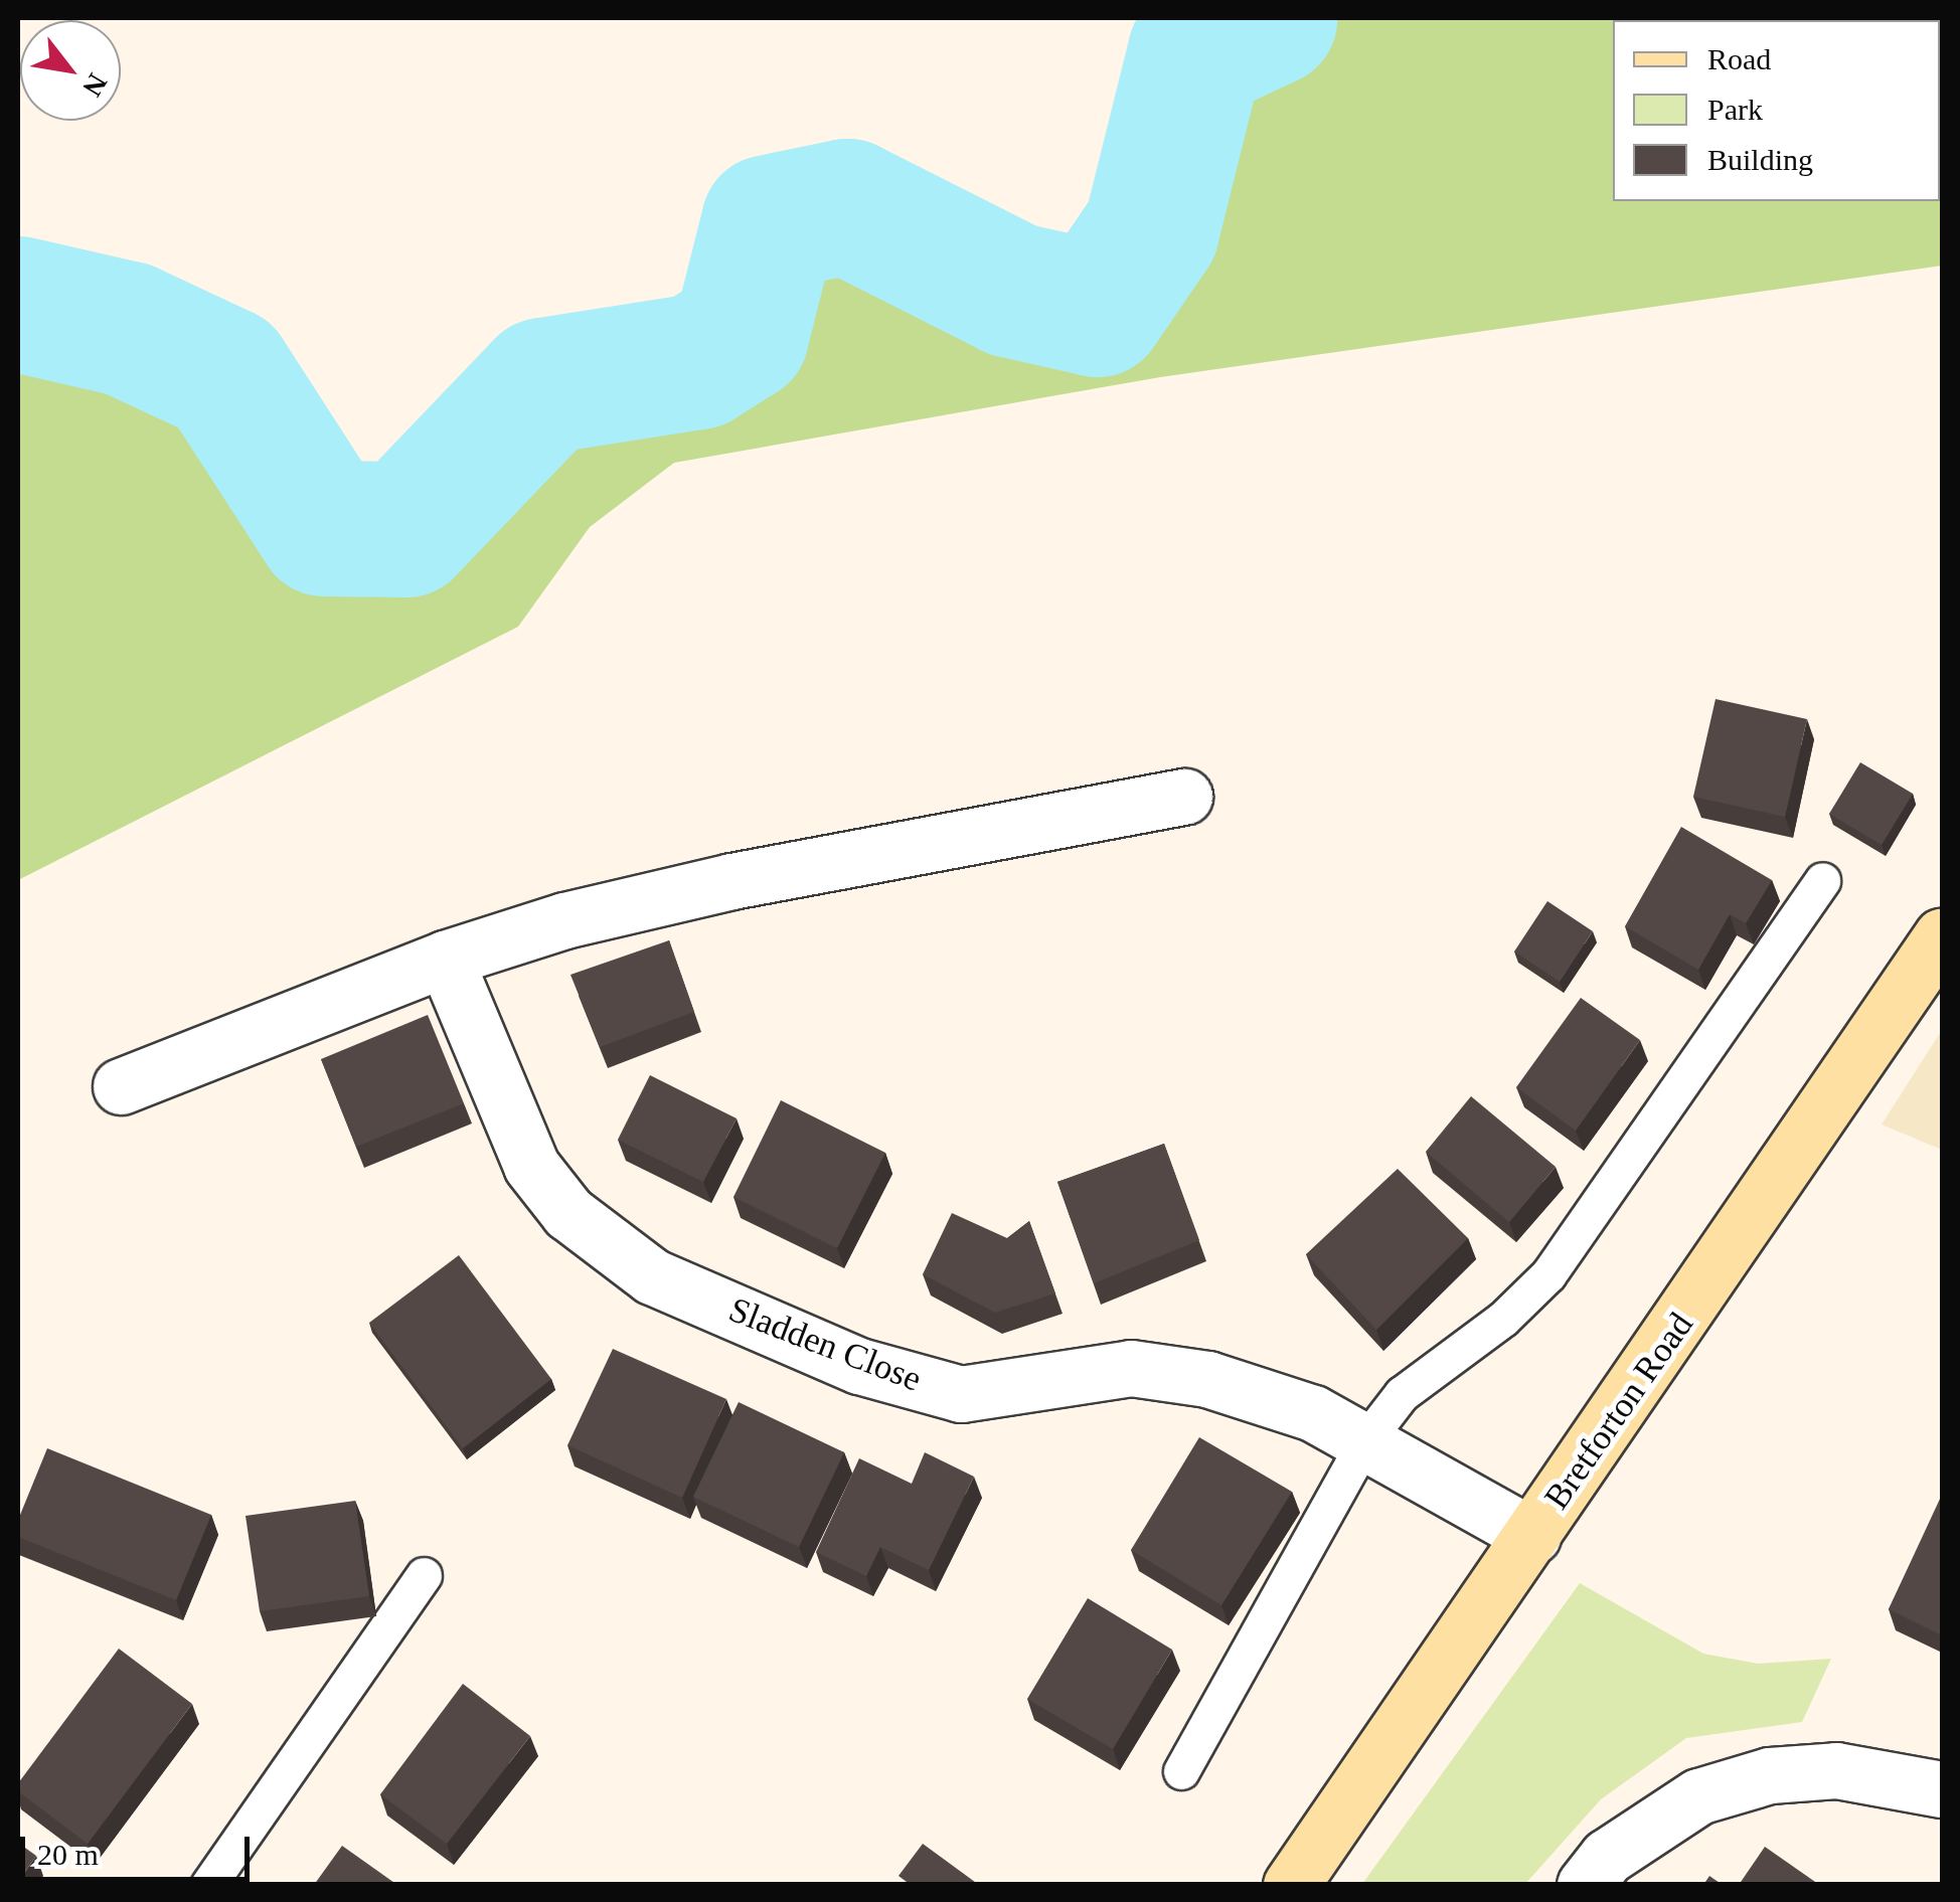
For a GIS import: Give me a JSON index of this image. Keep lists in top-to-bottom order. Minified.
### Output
{"streets":{"main road":["Bretforton Road"],"street":["Sladden Close"]},"crossings":[["Sladden Close","Bretforton Road"]],"legend":["Road","Park","Building"],"scale_bar":"20 m","north":"bottom right"}
